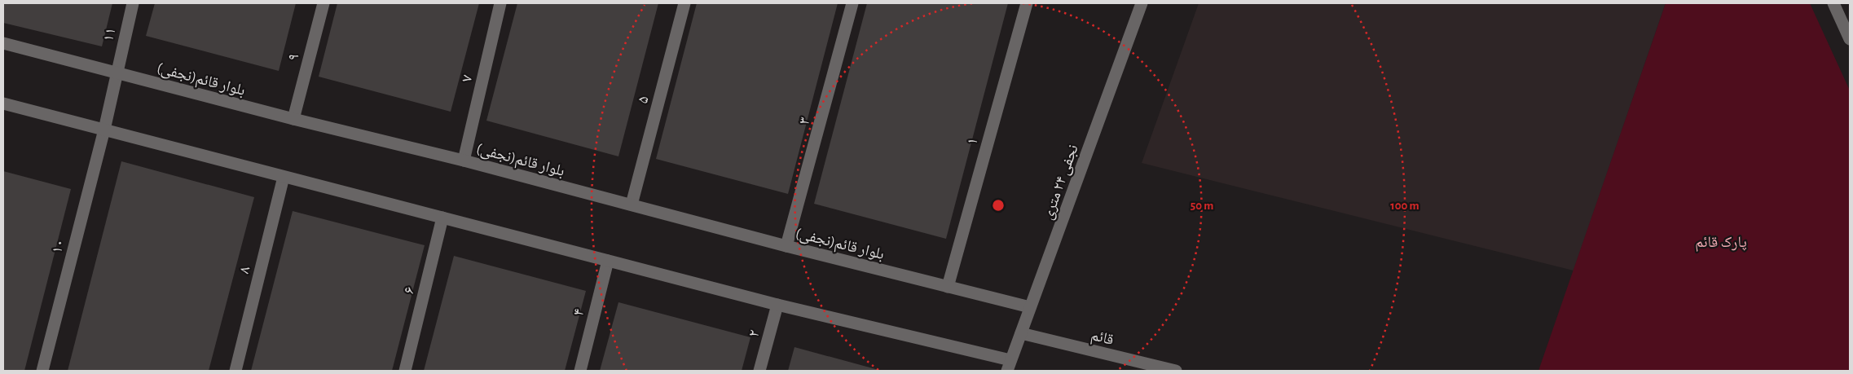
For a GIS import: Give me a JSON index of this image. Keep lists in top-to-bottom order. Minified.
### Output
{"streets":{"street":["۱۱","۹","بلوار قائم(نجفی)","۷","۵","۳","۱","نجفی ۲۴ متری","۱۰","۸","۶","۴","۲","قائم"]},"crossings":[["۱۱","بلوار قائم(نجفی)"],["۱۱","۱۰"],["۹","بلوار قائم(نجفی)"],["بلوار قائم(نجفی)","۷"],["بلوار قائم(نجفی)","۵"],["بلوار قائم(نجفی)","۳"],["بلوار قائم(نجفی)","۱"],["بلوار قائم(نجفی)","نجفی ۲۴ متری"],["نجفی ۲۴ متری","قائم"]],"parks":["پارک قائم"],"rings":["50 m","100 m"]}
